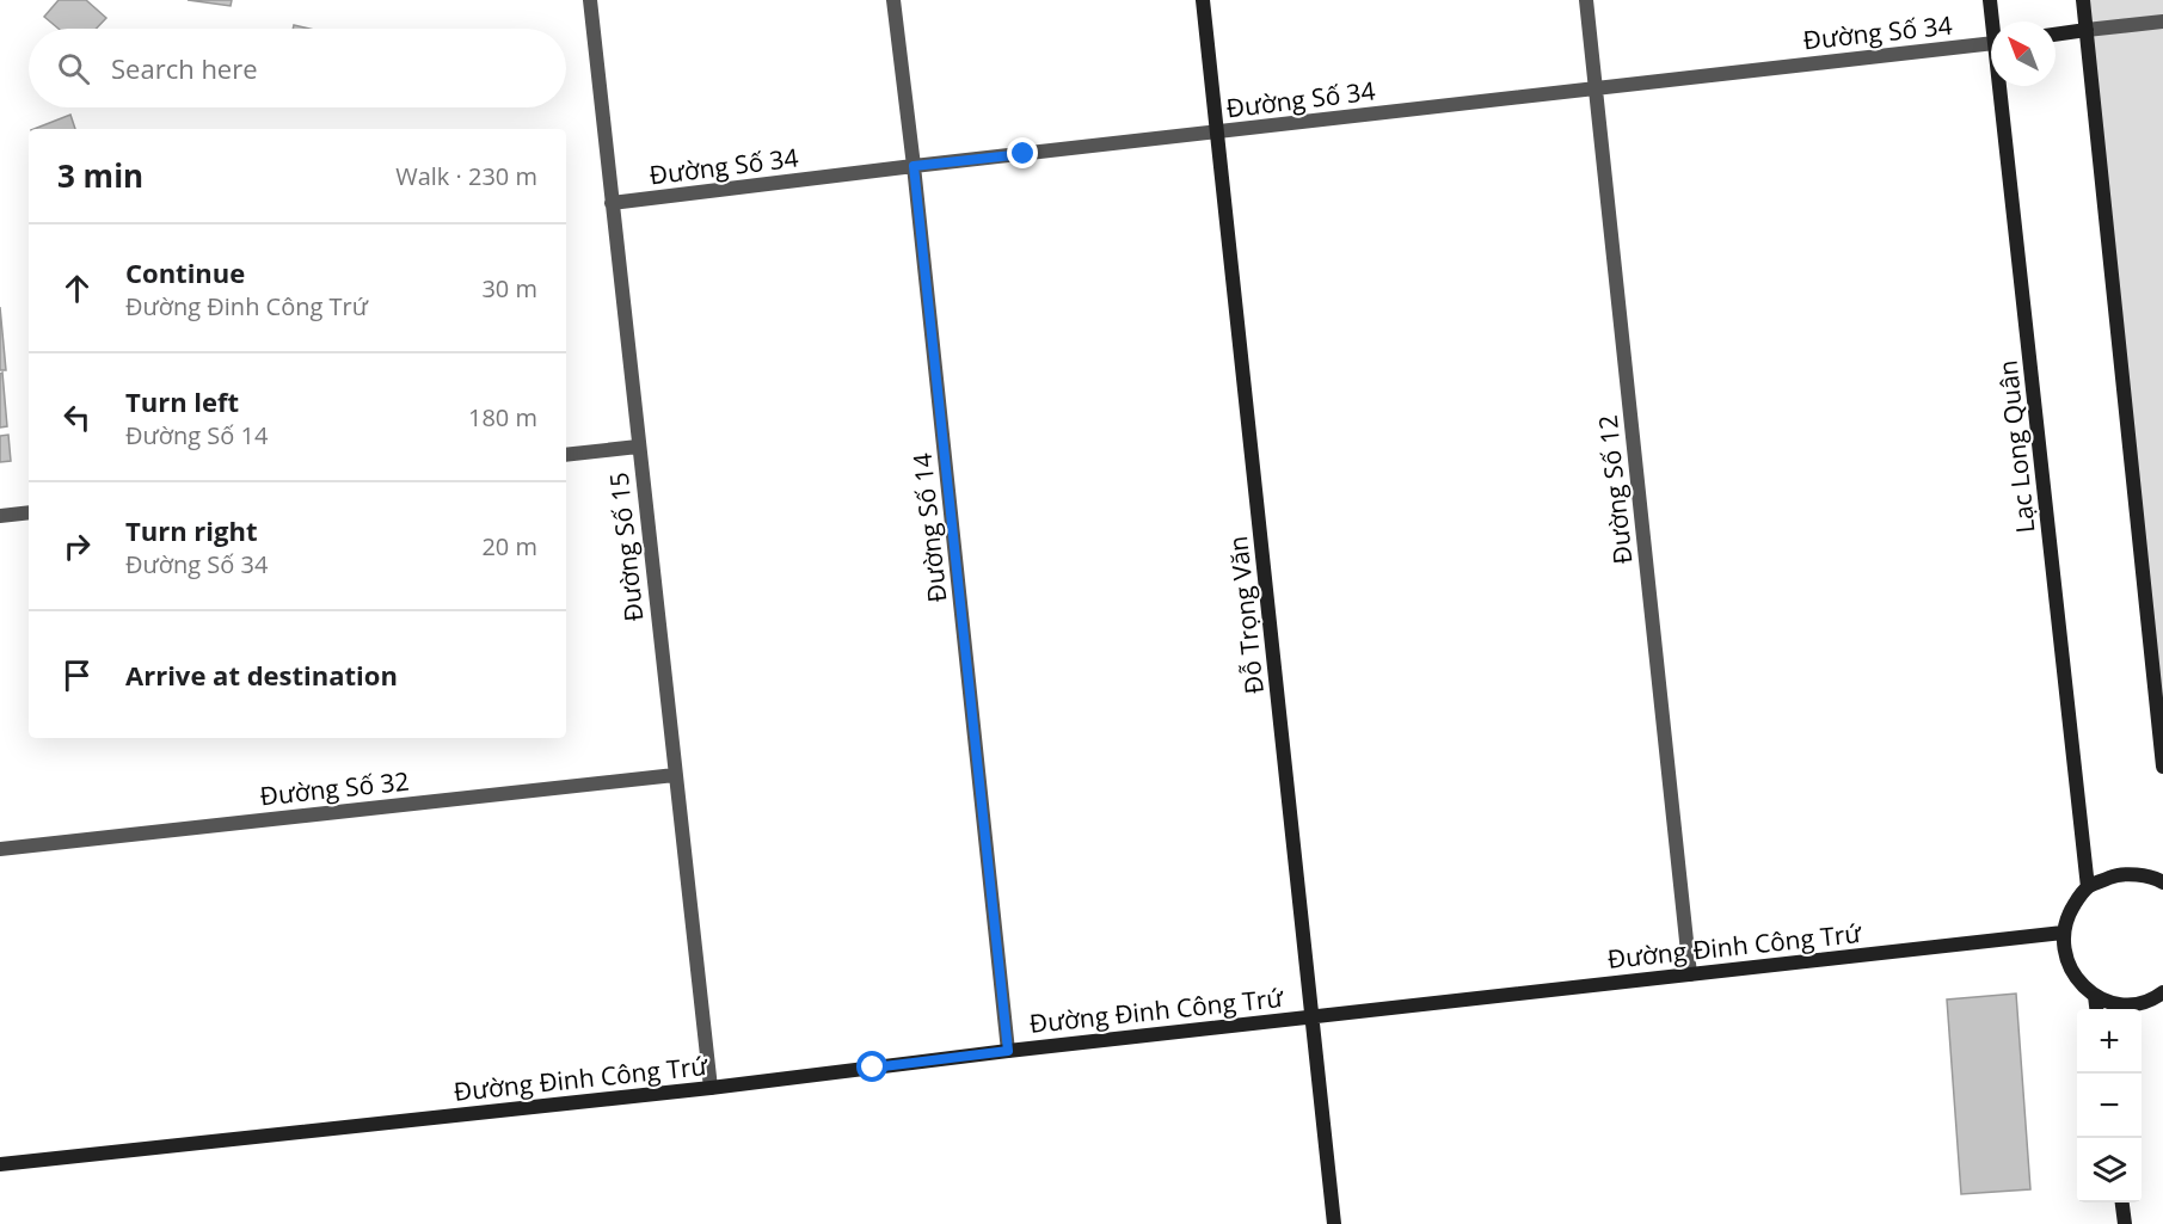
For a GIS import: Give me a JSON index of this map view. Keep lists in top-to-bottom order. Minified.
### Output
{"streets":{"street":["Đường Số 34","Lạc Long Quân","Đường Số 12","Đường Số 14","Đường Số 15","Đỗ Trọng Văn","Đường Số 32","Đường Đinh Công Trứ"]},"crossings":[["Đường Số 34","Đường Số 12"],["Đường Số 34","Đường Số 14"],["Đường Số 34","Đường Số 15"],["Đường Số 34","Đỗ Trọng Văn"],["Đường Số 12","Đường Đinh Công Trứ"],["Đường Số 14","Đường Đinh Công Trứ"],["Đường Số 15","Đường Số 32"],["Đường Số 15","Đường Đinh Công Trứ"],["Đỗ Trọng Văn","Đường Đinh Công Trứ"]],"north":"top left","page":{"search":"Search here","heading":["3 min","Walk · 230 m"],"list":[["Continue","Đường Đinh Công Trứ","30 m"],["Turn left","Đường Số 14","180 m"],["Turn right","Đường Số 34","20 m"],"Arrive at destination"],"map_buttons":["+","−"]}}
